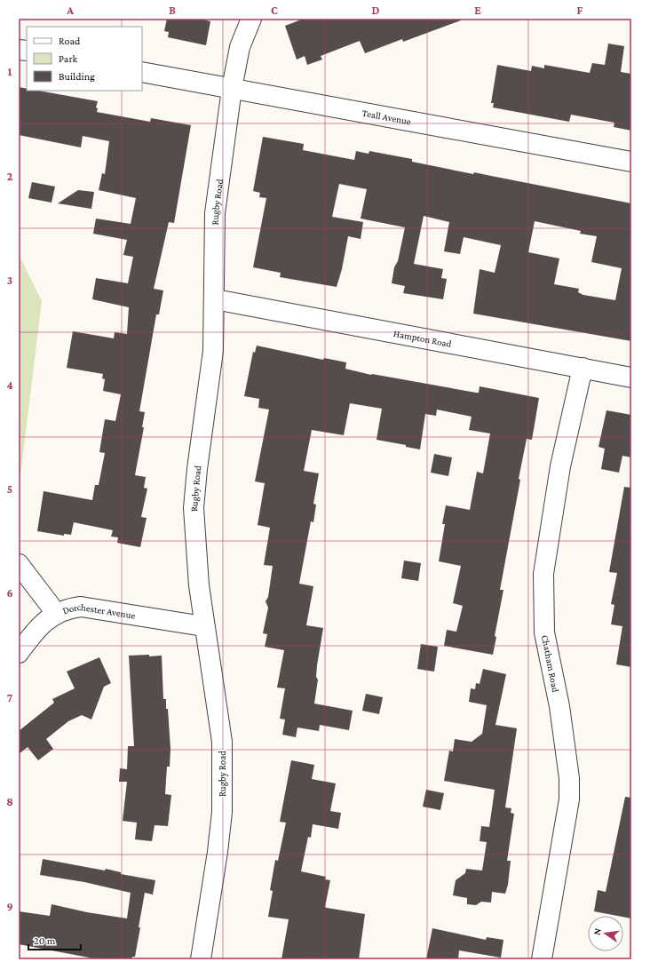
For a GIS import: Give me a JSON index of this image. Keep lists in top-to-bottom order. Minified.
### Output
{"streets":{"street":["Teall Avenue","Rugby Road","Hampton Road","Dorchester Avenue","Chatham Road"]},"crossings":[["Teall Avenue","Rugby Road"],["Rugby Road","Hampton Road"],["Rugby Road","Dorchester Avenue"],["Hampton Road","Chatham Road"]],"legend":["Road","Park","Building"],"scale_bar":"20 m","north":"left","grid":{"columns":["A","B","C","D","E","F"],"rows":["1","2","3","4","5","6","7","8","9"]}}
